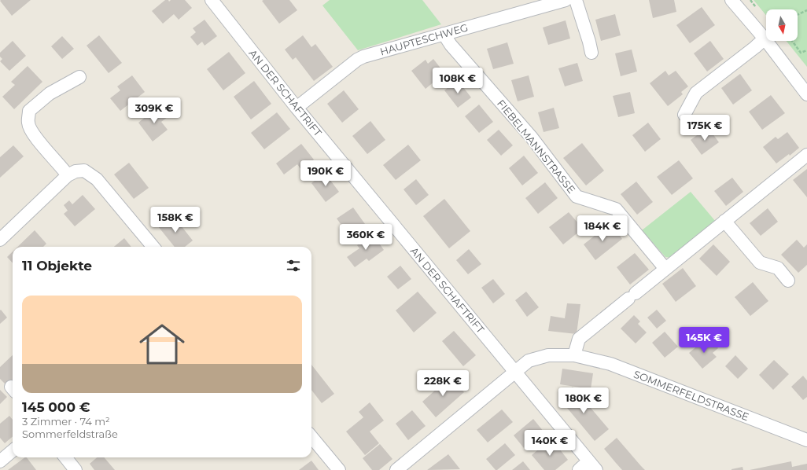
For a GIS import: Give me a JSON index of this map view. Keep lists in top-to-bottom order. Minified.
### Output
{"streets":{"street":["HAUPTESCHWEG","AN DER SCHAFTRIFT","FIEBELMANNSTRASSE","SOMMERFELDSTRASSE"]},"crossings":[["HAUPTESCHWEG","AN DER SCHAFTRIFT"],["HAUPTESCHWEG","FIEBELMANNSTRASSE"],["AN DER SCHAFTRIFT","SOMMERFELDSTRASSE"]],"north":"bottom","page":{"price":["108K €","309K €","175K €","190K €","158K €","184K €","360K €","145K €","228K €","180K €","140K €"],"heading":"11 Objekte","list":[{"name":"145 000 €","note":"3 Zimmer · 74 m² · Sommerfeldstraße"}]}}
